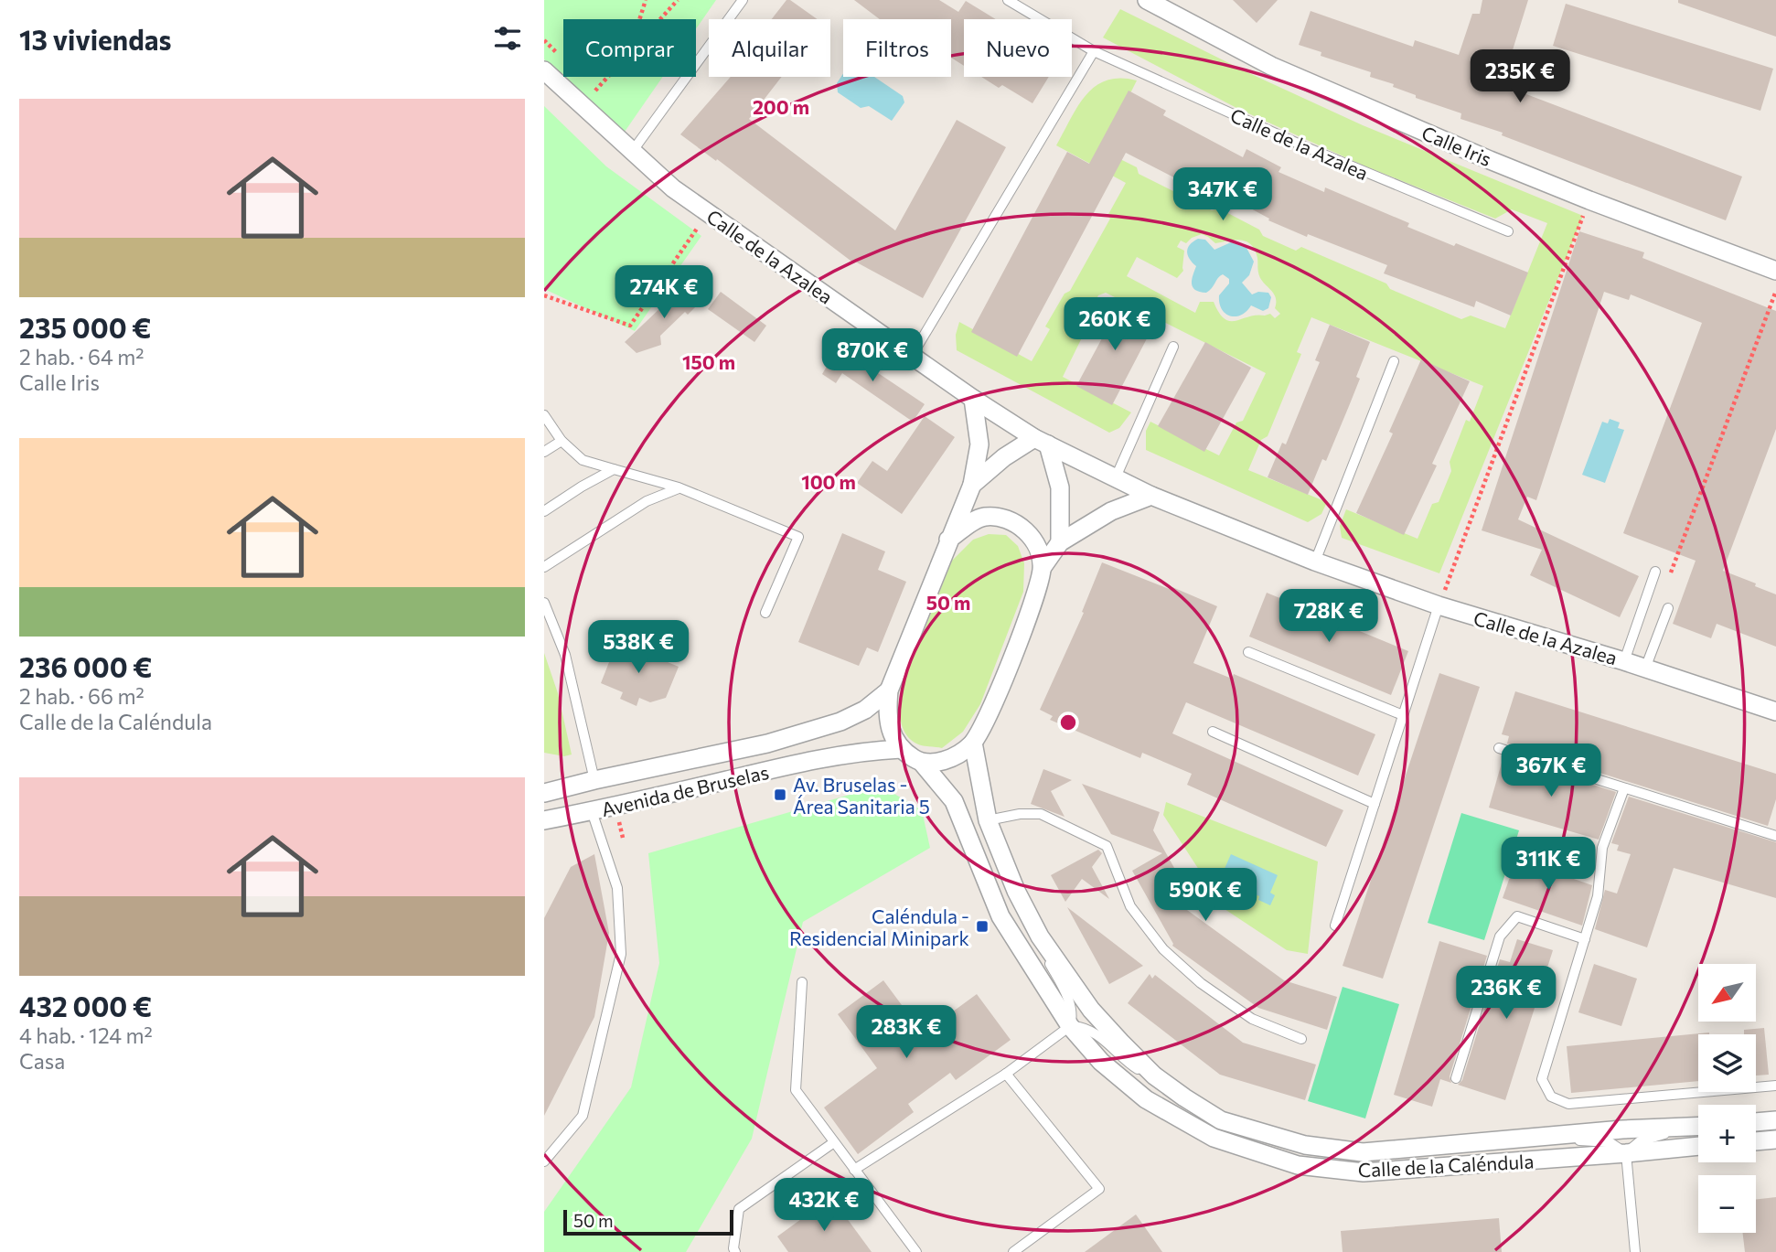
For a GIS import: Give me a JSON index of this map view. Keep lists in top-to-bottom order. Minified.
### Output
{"streets":{"street":["Calle de la Azalea","Calle Iris","Avenida de Bruselas","Calle de la Caléndula"]},"crossings":[["Avenida de Bruselas","Calle de la Caléndula"]],"places":{"transit":["Av. Bruselas - Área Sanitaria 5","Caléndula - Residencial Minipark"]},"scale_bar":"50 m","north":"bottom left","page":{"heading":"13 viviendas","chip":["Comprar","Alquilar","Filtros","Nuevo"],"price":["235K €","347K €","274K €","260K €","870K €","728K €","538K €","367K €","311K €","590K €","236K €","283K €","432K €"],"list":[{"name":"235 000 €","note":"2 hab. · 64 m² · Calle Iris"},{"name":"236 000 €","note":"2 hab. · 66 m² · Calle de la Caléndula"},{"name":"432 000 €","note":"4 hab. · 124 m² · Casa"}],"map_buttons":["+","−"],"scale":"50 m"},"rings":["200 m","150 m","100 m","50 m"]}
